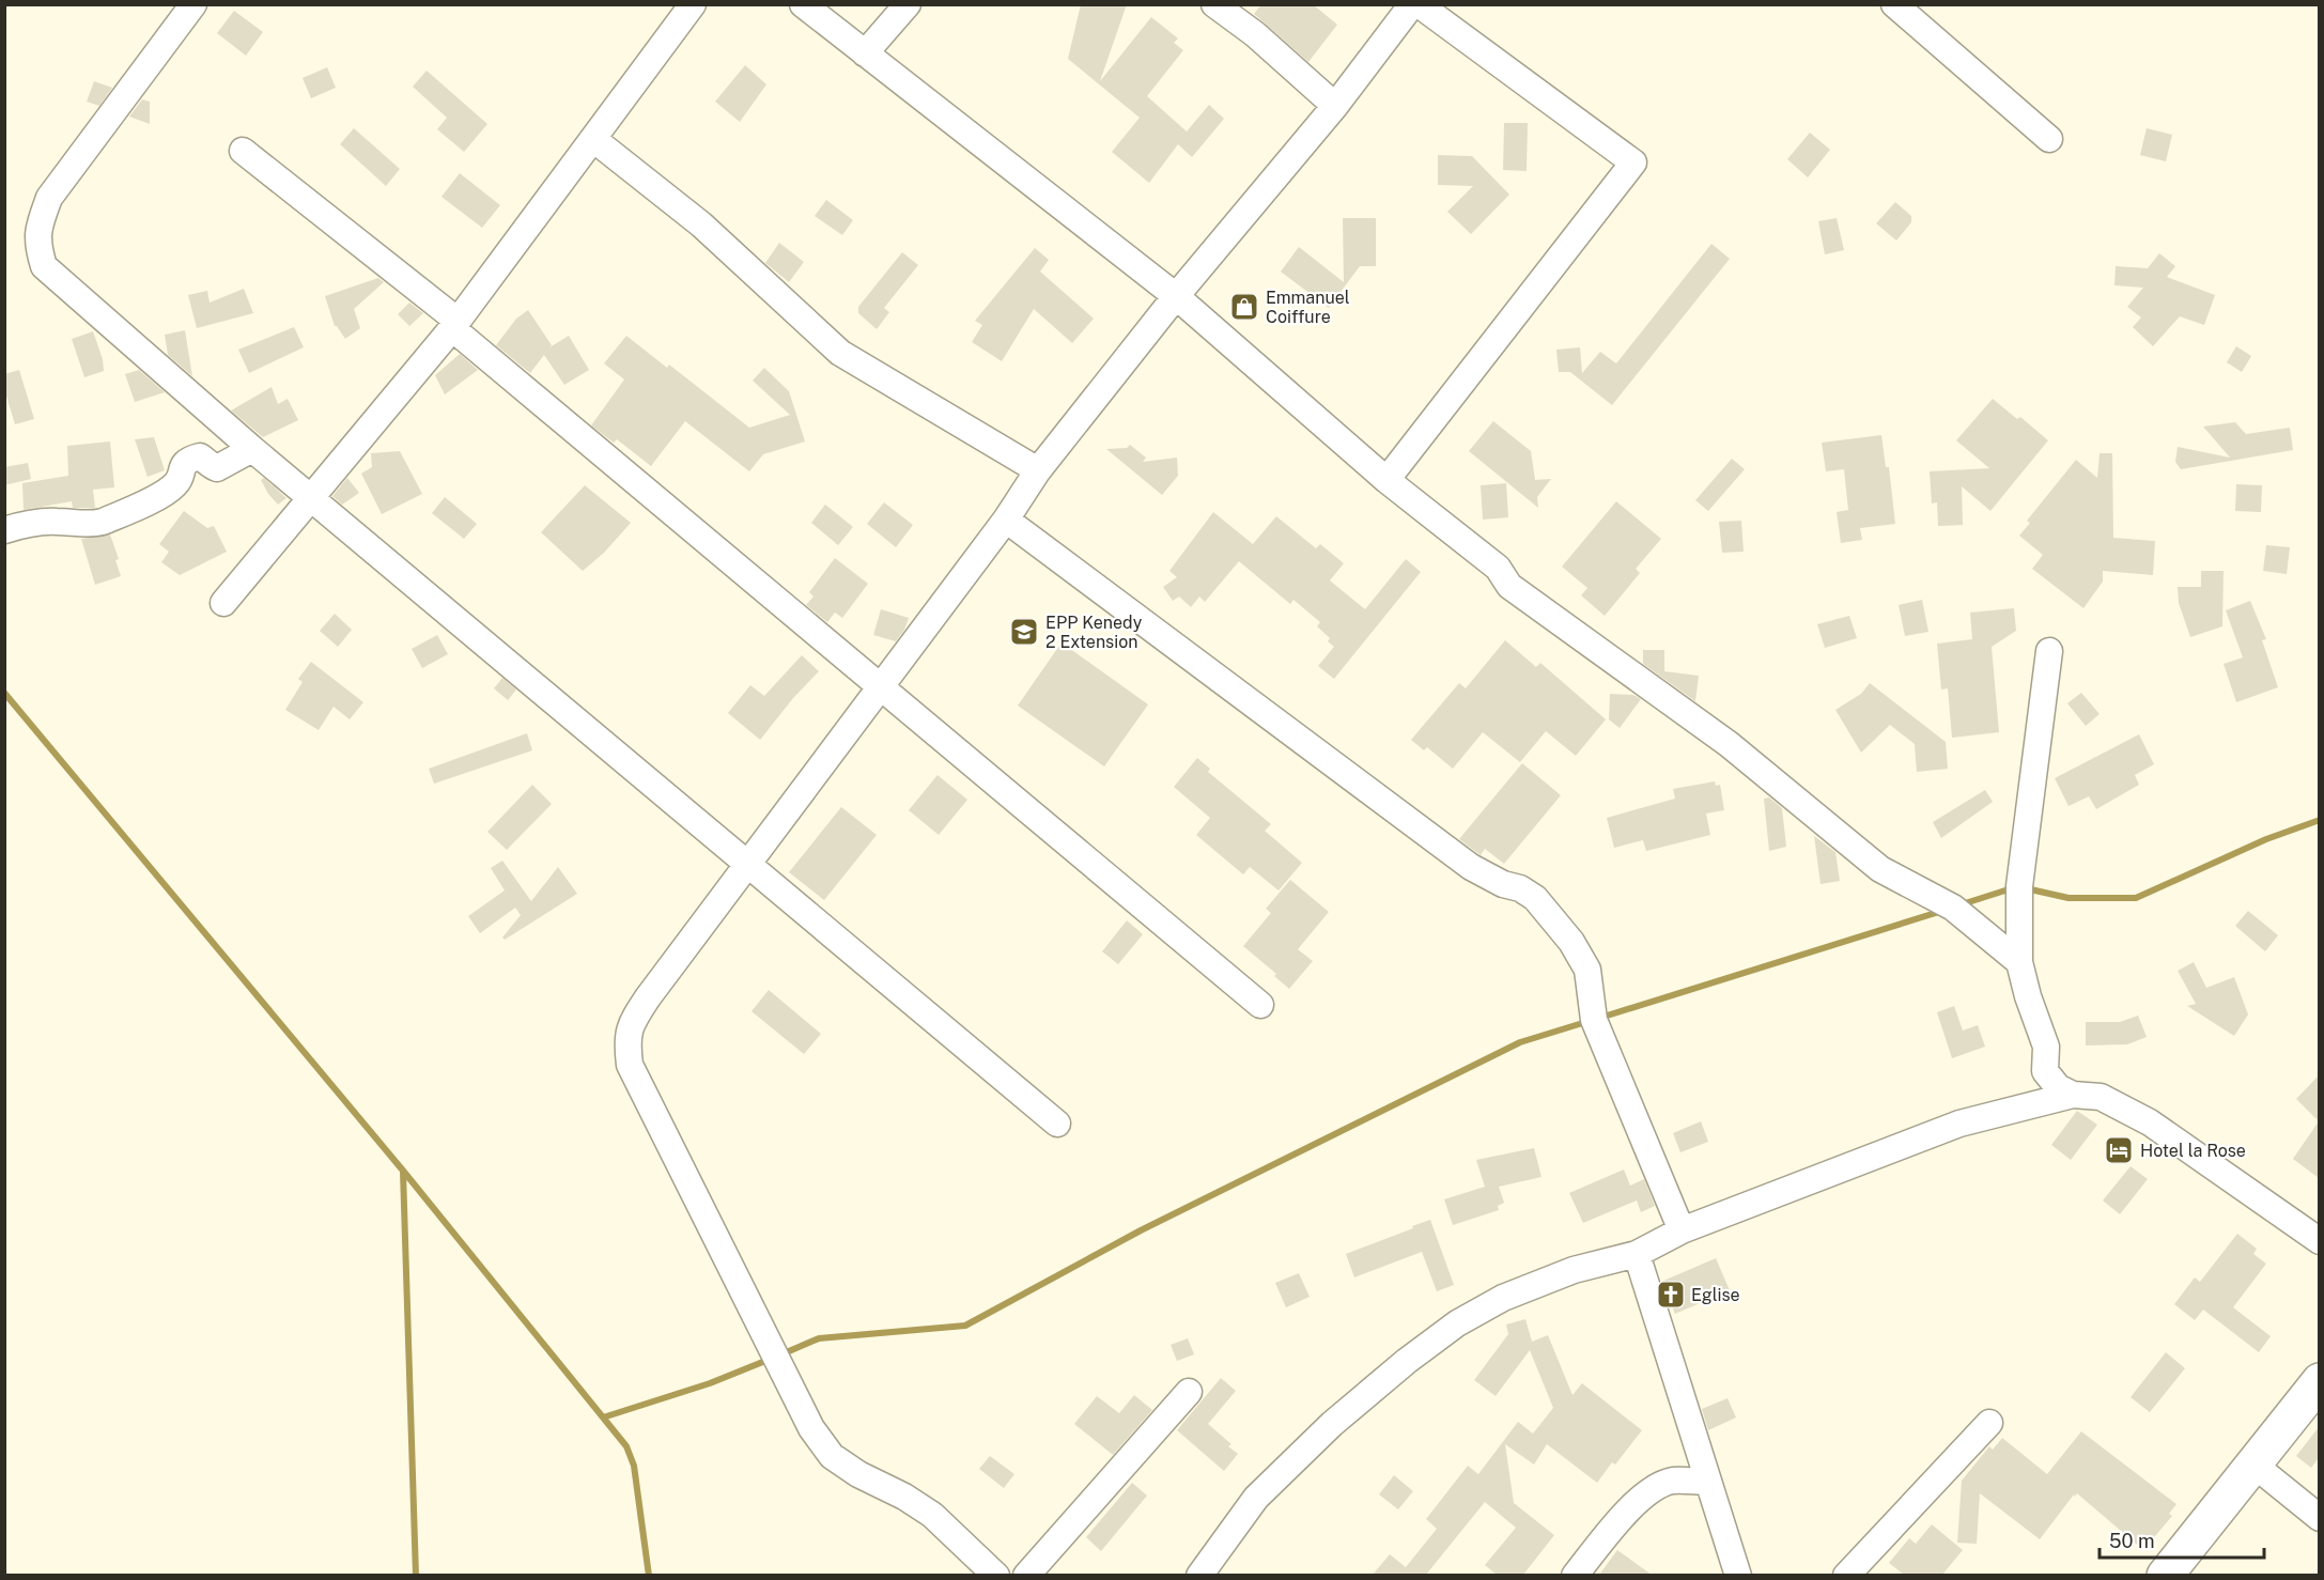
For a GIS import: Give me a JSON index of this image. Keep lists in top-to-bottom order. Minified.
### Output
{"places":{"shop":["Emmanuel Coiffure"],"school or university":["EPP Kenedy 2 Extension"],"hotel":["Hotel la Rose"],"church":["Eglise"]},"scale_bar":"50 m"}
